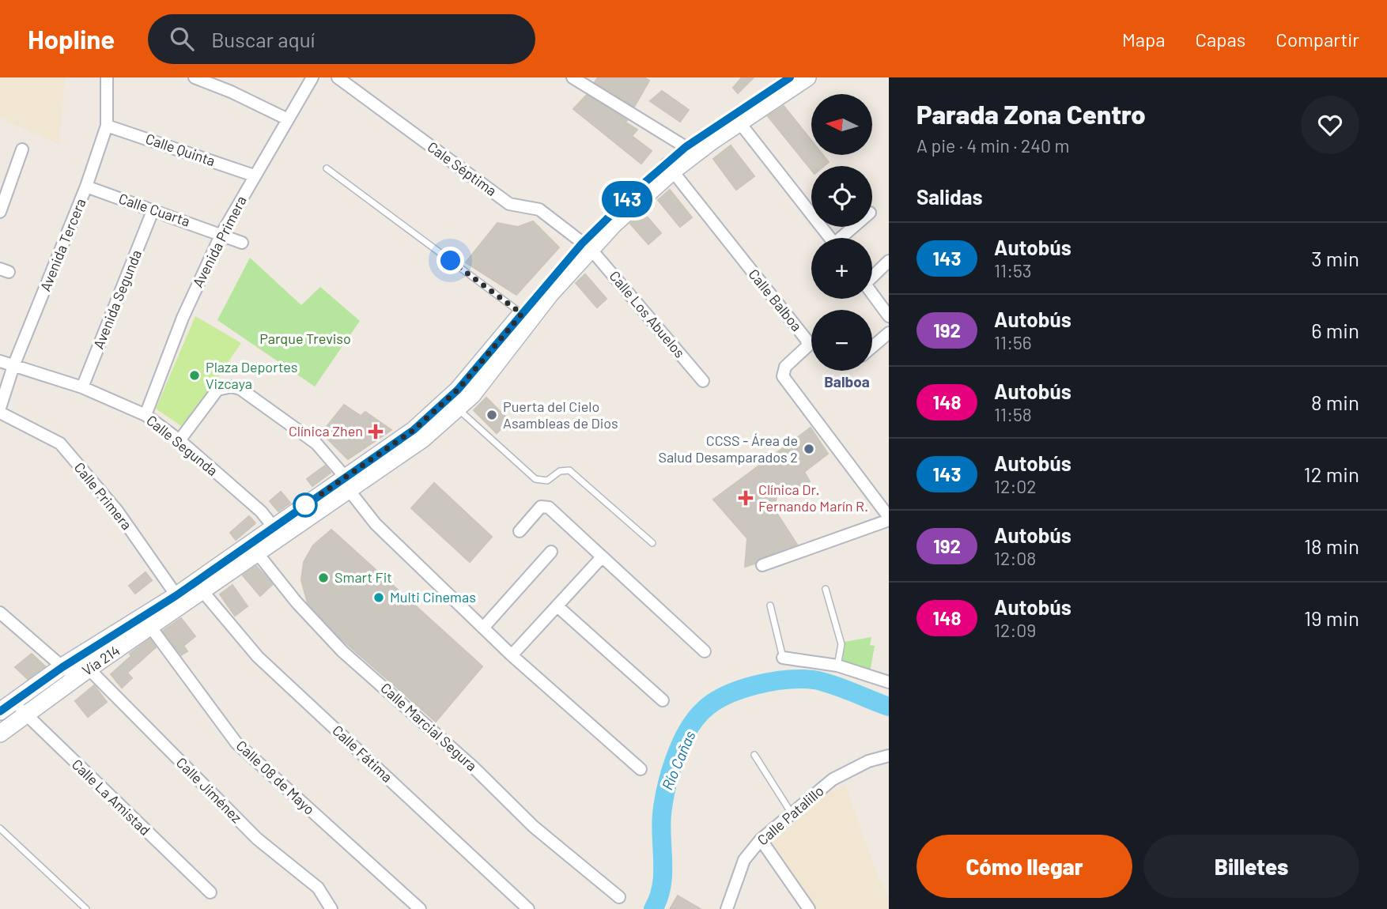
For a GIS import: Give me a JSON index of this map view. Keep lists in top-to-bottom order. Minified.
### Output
{"streets":{"main road":["Vía 214"],"street":["Calle Quinta","Cale Séptima","Calle Cuarta","Avenida Primera","Avenida Tercera","Avenida Segunda","Calle Balboa","Calle Los Abuelos","Calle Segunda","Calle Primera","Calle Marcial Segura","Calle Fátima","Calle 08 de Mayo","Calle Jiménez","Calle La Amistad","Calle Patalillo"]},"crossings":[["Calle Quinta","Avenida Primera"],["Calle Quinta","Avenida Tercera"],["Cale Séptima","Calle Los Abuelos"],["Cale Séptima","Vía 214"],["Calle Cuarta","Avenida Primera"],["Calle Cuarta","Avenida Tercera"],["Calle Cuarta","Avenida Segunda"],["Avenida Primera","Calle Segunda"],["Avenida Tercera","Calle Segunda"],["Avenida Segunda","Calle Segunda"],["Calle Balboa","Vía 214"],["Calle Los Abuelos","Vía 214"],["Calle Segunda","Vía 214"],["Calle Primera","Vía 214"],["Vía 214","Calle Marcial Segura"],["Vía 214","Calle Fátima"],["Vía 214","Calle 08 de Mayo"],["Vía 214","Calle Jiménez"],["Vía 214","Calle La Amistad"]],"districts":["Balboa"],"water":["Río Cañas"],"parks":["Parque Treviso"],"places":{"other":["Plaza Deportes Vizcaya","Puerta del Cielo Asambleas de Dios","CCSS - Área de Salud Desamparados 2","Smart Fit","Multi Cinemas"],"health":["Clínica Zhen","Clínica Dr. Fernando Marín R."]},"lines":["bus line 143"],"north":"left","page":{"header":"Hopline","search":"Buscar aquí","nav":["Mapa","Capas","Compartir"],"on_map":"143","heading":[["Parada Zona Centro","A pie · 4 min · 240 m"],"Salidas"],"map_buttons":["+","−"],"list":[{"mark":"143","name":"Autobús","note":"11:53","value":"3 min"},{"mark":"192","name":"Autobús","note":"11:56","value":"6 min"},{"mark":"148","name":"Autobús","note":"11:58","value":"8 min"},{"mark":"143","name":"Autobús","note":"12:02","value":"12 min"},{"mark":"192","name":"Autobús","note":"12:08","value":"18 min"},{"mark":"148","name":"Autobús","note":"12:09","value":"19 min"}],"buttons":["Cómo llegar","Billetes"]}}
